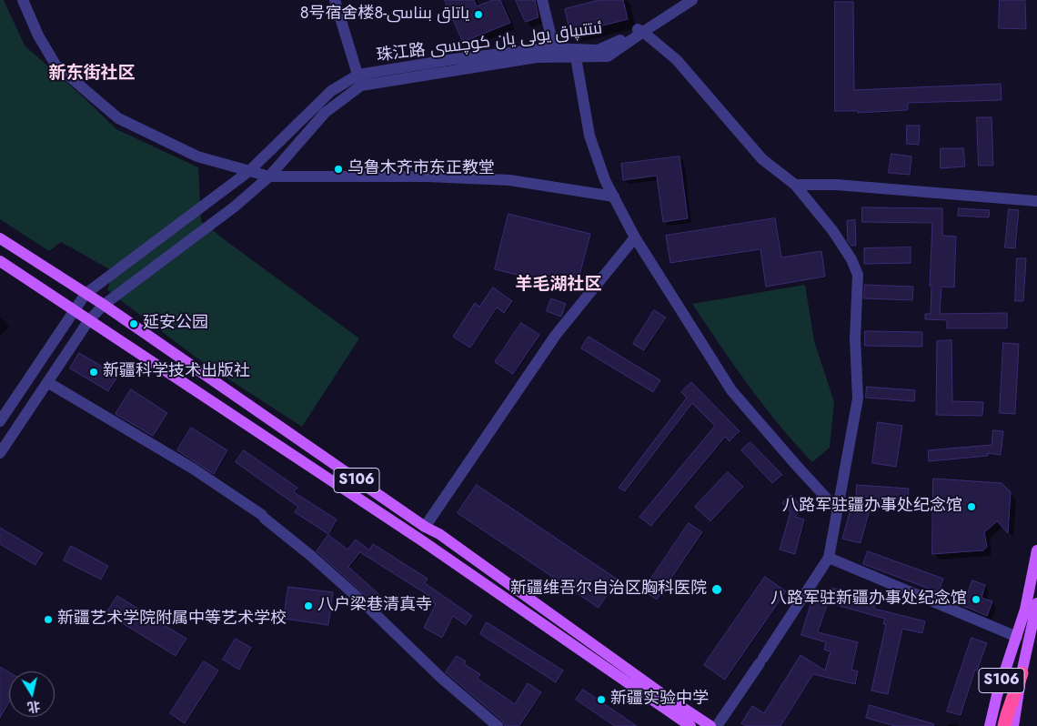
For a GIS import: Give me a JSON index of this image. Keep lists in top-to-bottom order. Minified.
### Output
{"streets":{"main road":["S106"],"street":["珠江路 ئىتتىپاق يولى يان كوچىسى"]},"crossings":[["珠江路 ئىتتىپاق يولى يان كوچىسى","S106"]],"districts":["新东街社区","羊毛湖社区"],"places":["8号宿舍楼8-ياتاق بىناسى","乌鲁木齐市东正教堂","延安公园","新疆科学技术出版社","八路军驻疆办事处纪念馆","新疆维吾尔自治区胸科医院","八路军驻新疆办事处纪念馆","八户梁巷清真寺","新疆艺术学院附属中等艺术学校","新疆实验中学"],"north":"bottom"}
